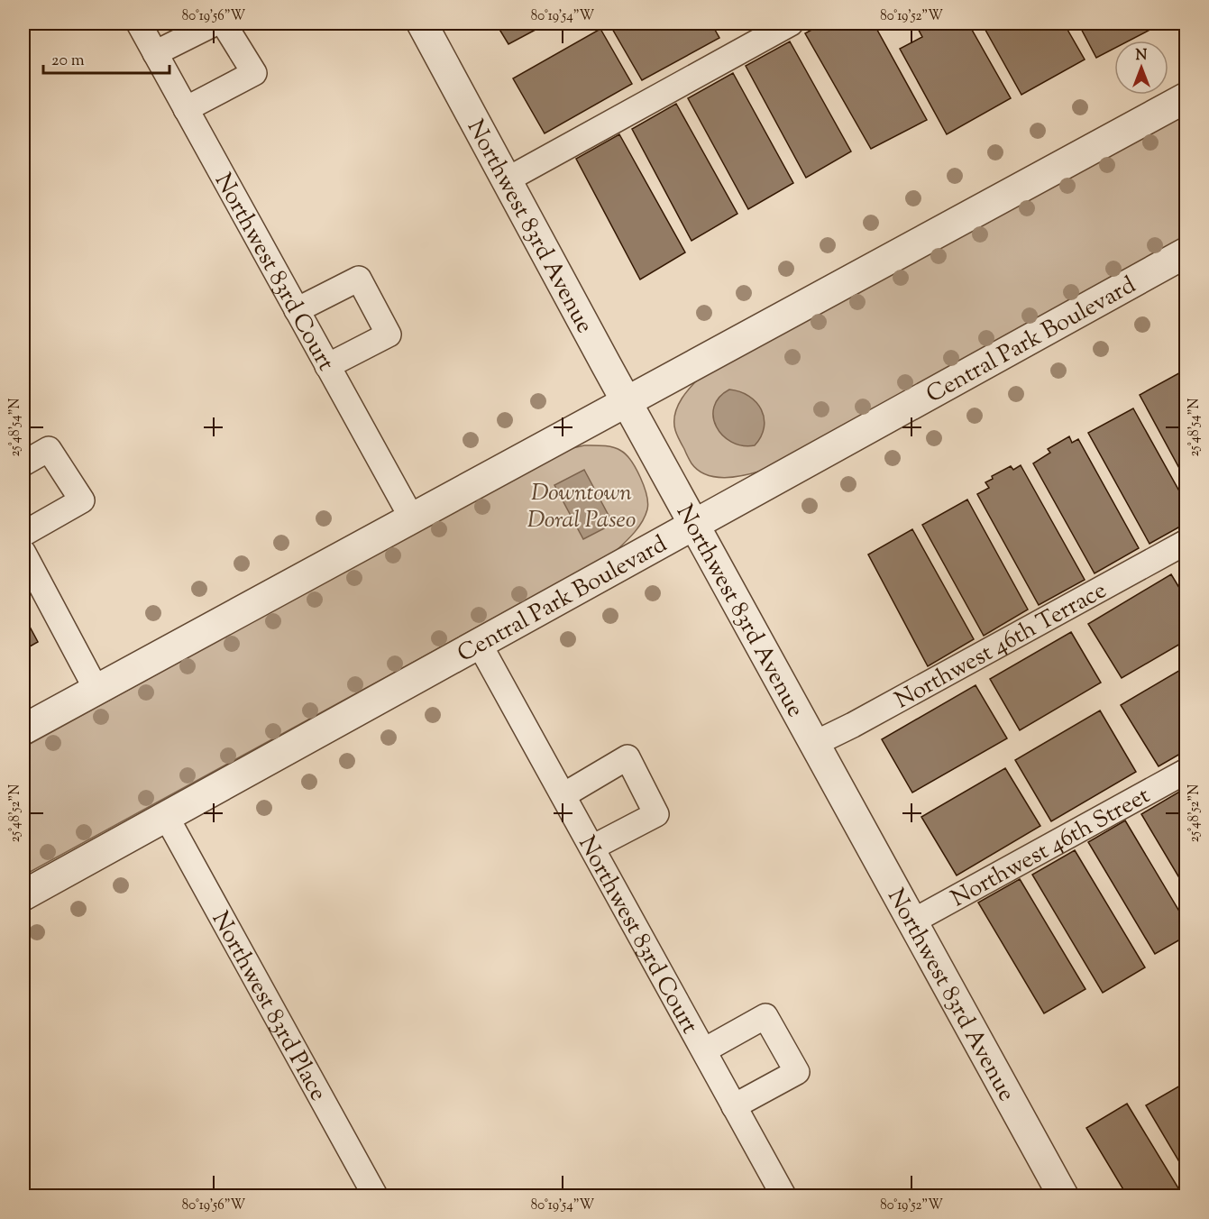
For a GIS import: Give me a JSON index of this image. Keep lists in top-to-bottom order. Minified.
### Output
{"streets":{"street":["Northwest 83rd Avenue","Central Park Boulevard"],"lane":["Northwest 83rd Court","Northwest 46th Terrace","Northwest 46th Street","Northwest 83rd Place"]},"crossings":[["Northwest 83rd Avenue","Central Park Boulevard"],["Northwest 83rd Avenue","Northwest 46th Terrace"],["Northwest 83rd Avenue","Northwest 46th Street"],["Northwest 83rd Court","Central Park Boulevard"],["Central Park Boulevard","Northwest 83rd Place"]],"parks":["Downtown Doral Paseo"],"scale_bar":"20 m","north":"top","coordinates":["80°19'56\"W","80°19'54\"W","80°19'52\"W","25°48'54\"N","25°48'52\"N"]}
